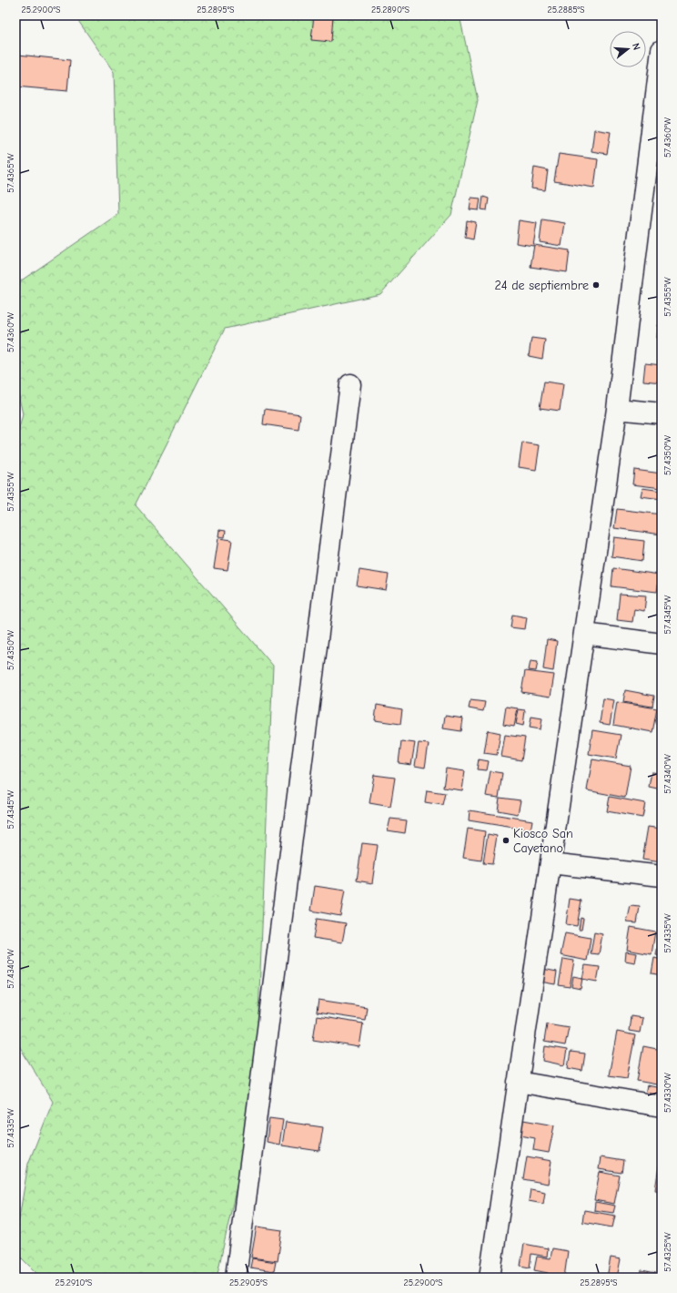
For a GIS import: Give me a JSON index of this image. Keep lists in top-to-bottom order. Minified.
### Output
{"places":["24 de septiembre","Kiosco San Cayetano"],"north":"right","coordinates":["25.2900°S","25.2895°S","25.2890°S","25.2885°S","57.4360°W","57.4365°W","57.4355°W","57.4350°W","57.4345°W","57.4340°W","57.4335°W","57.4330°W","57.4325°W","25.2910°S","25.2905°S"]}
